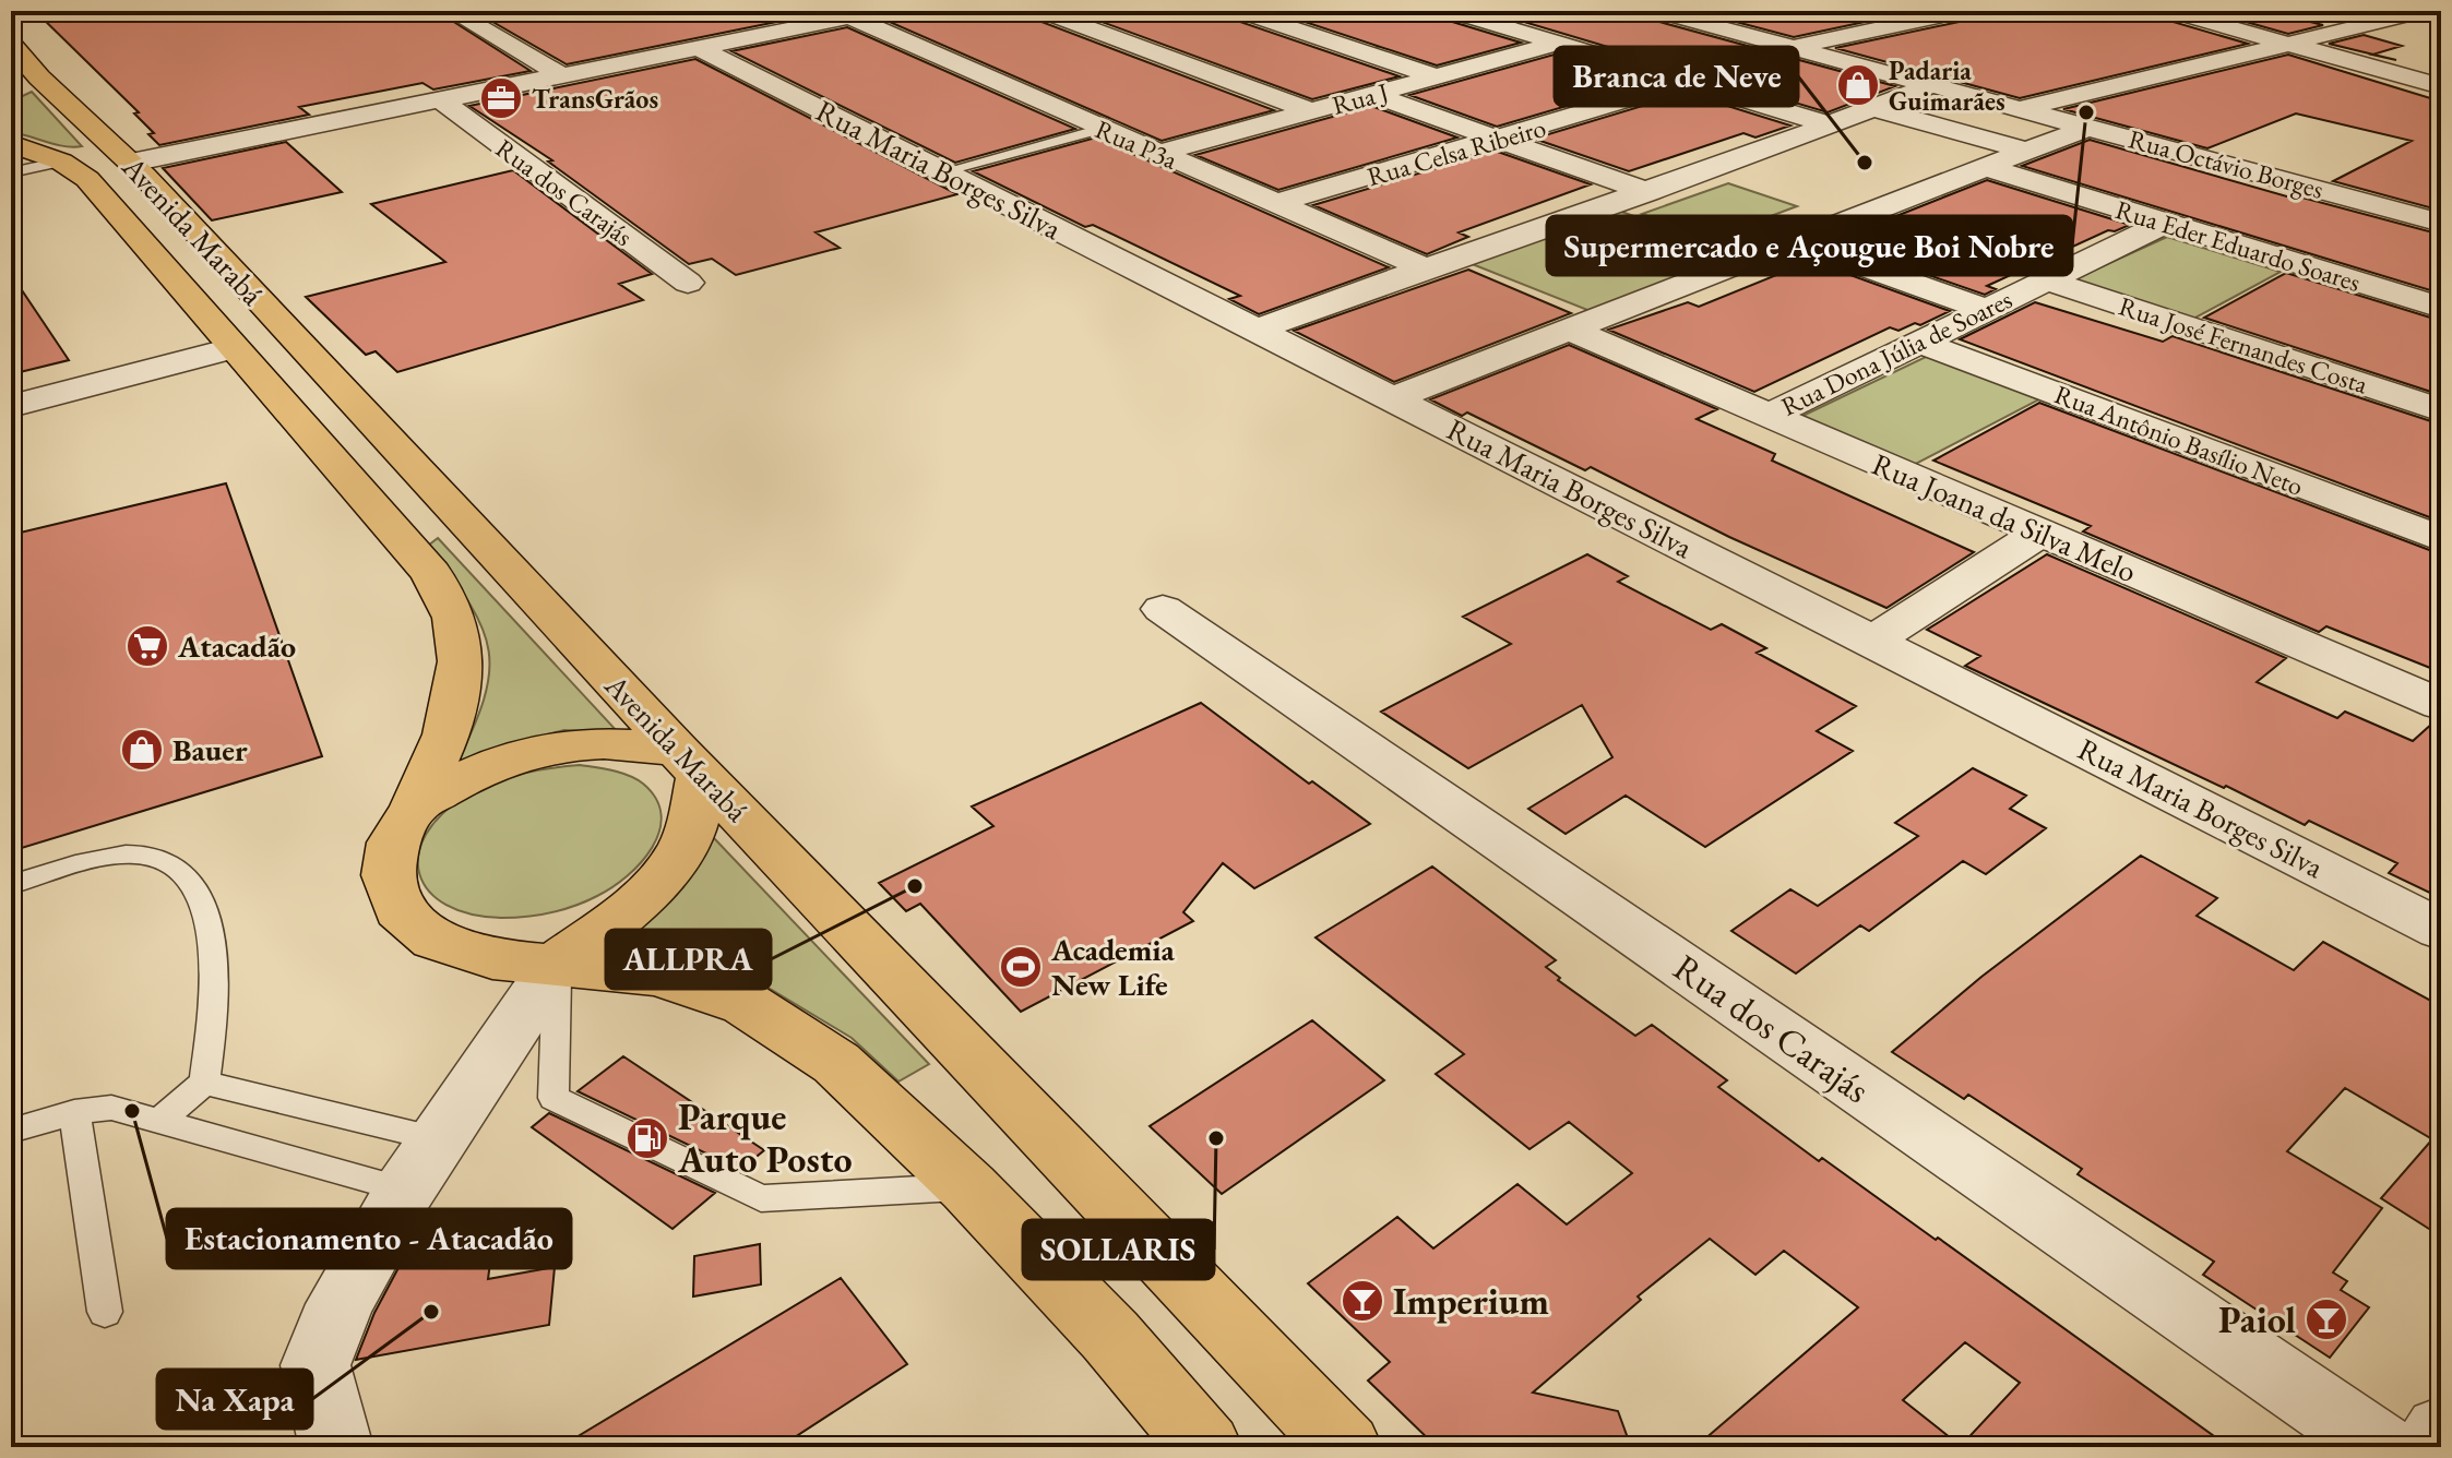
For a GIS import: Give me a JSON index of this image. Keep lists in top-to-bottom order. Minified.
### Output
{"streets":{"main road":["Avenida Marabá"],"street":["Rua J","Rua P3a","Rua Celsa Ribeiro","Rua Octávio Borges","Rua Maria Borges Silva","Rua dos Carajás","Rua Eder Eduardo Soares","Rua José Fernandes Costa","Rua Dona Júlia de Soares","Rua Antônio Basílio Neto","Rua Joana da Silva Melo"]},"crossings":[["Rua J","Rua P3a"],["Rua P3a","Rua Celsa Ribeiro"],["Rua Eder Eduardo Soares","Rua Dona Júlia de Soares"],["Rua José Fernandes Costa","Rua Dona Júlia de Soares"],["Rua Dona Júlia de Soares","Rua Antônio Basílio Neto"],["Rua Dona Júlia de Soares","Rua Joana da Silva Melo"]],"places":{"shop":["Padaria Guimarães","Bauer"],"office":["TransGrãos"],"other":["Supermercado e Açougue Boi Nobre","Branca de Neve","ALLPRA","Estacionamento - Atacadão","SOLLARIS","Na Xapa"],"supermarket":["Atacadão"],"sports":["Academia New Life"],"fuel station":["Parque Auto Posto"],"bar":["Imperium","Paiol"]}}
